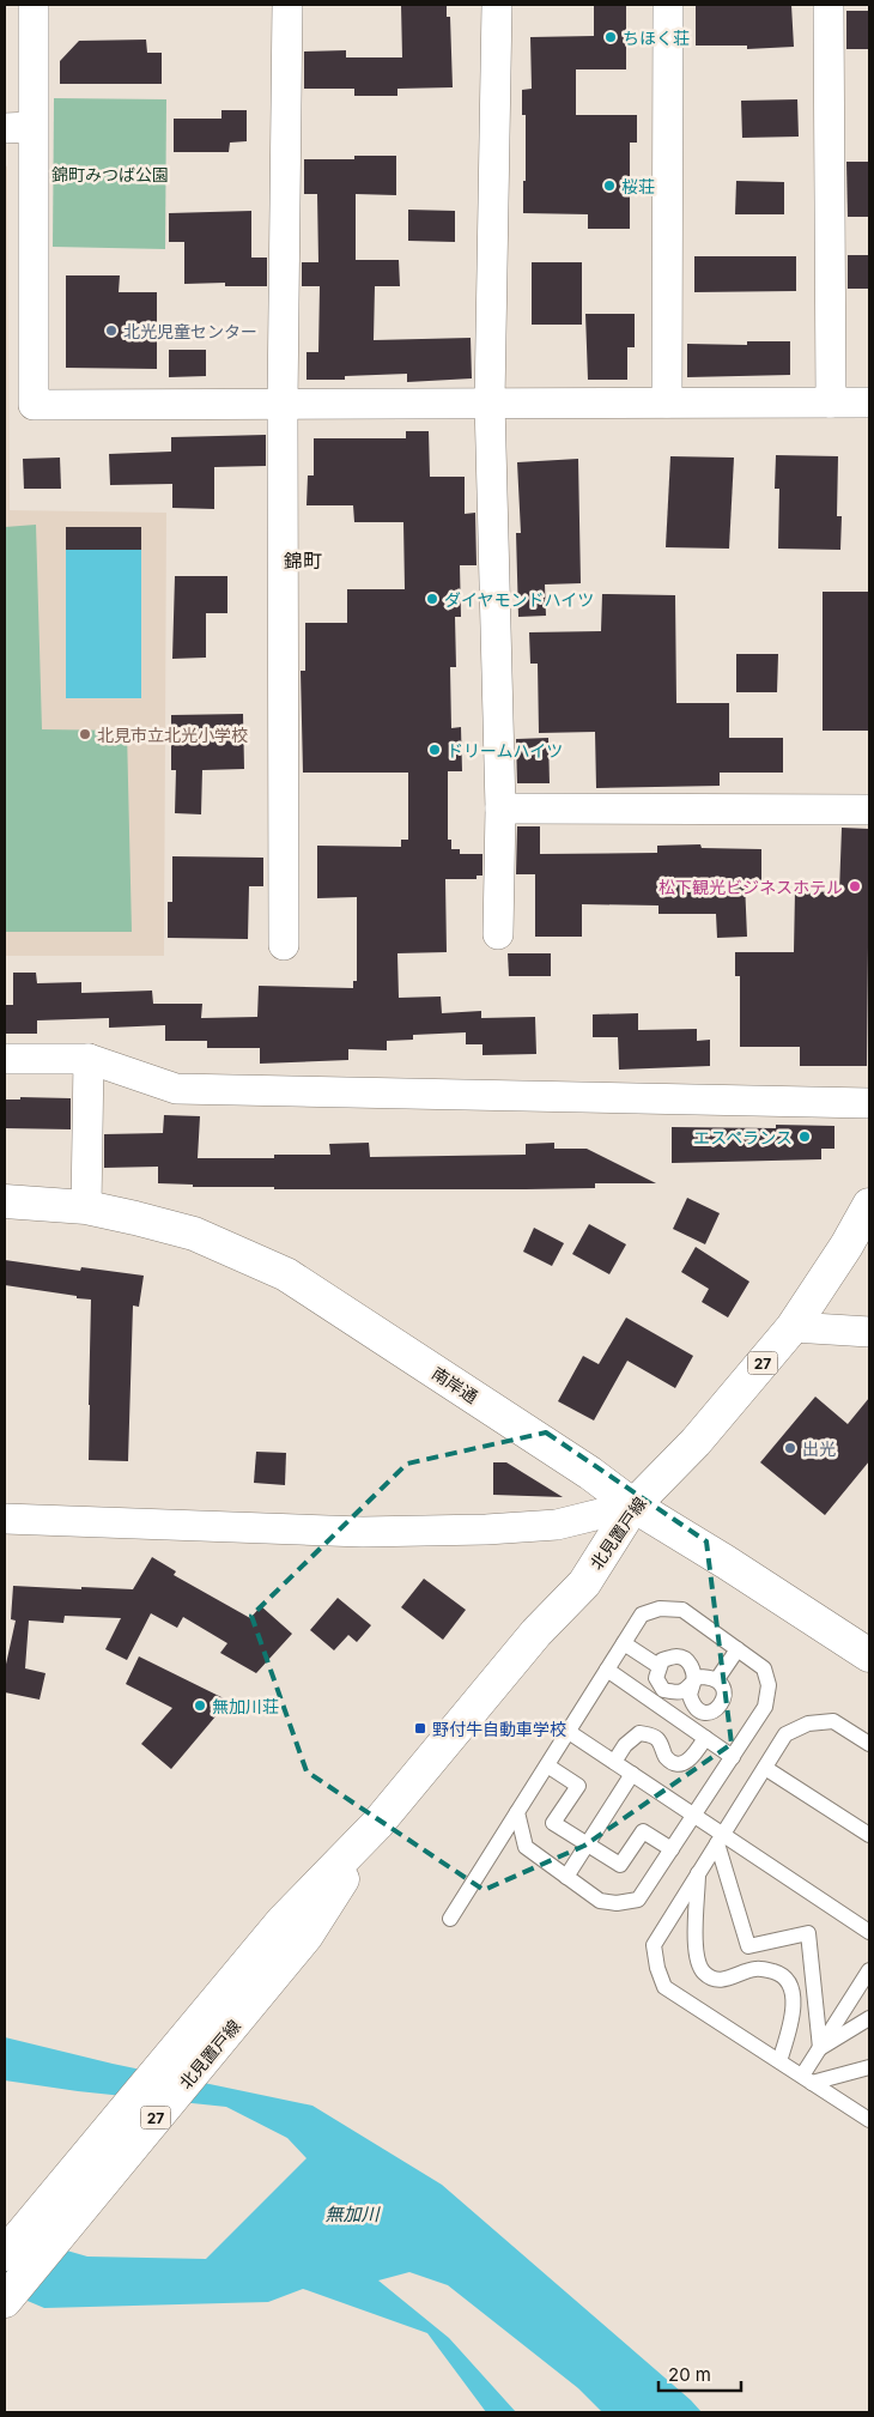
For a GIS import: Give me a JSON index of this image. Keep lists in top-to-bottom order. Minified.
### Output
{"streets":{"main road":["27","南岸通","北見置戸線"]},"crossings":[["南岸通","北見置戸線"]],"districts":["錦町"],"water":["無加川"],"parks":["錦町みつば公園"],"places":{"other":["ちほく荘","桜荘","北光児童センター","ダイヤモンドハイツ","北見市立北光小学校","ドリームハイツ","松下観光ビジネスホテル","エスペランス","出光","無加川荘"],"transit":["野付牛自動車学校"]},"scale_bar":"20 m"}
